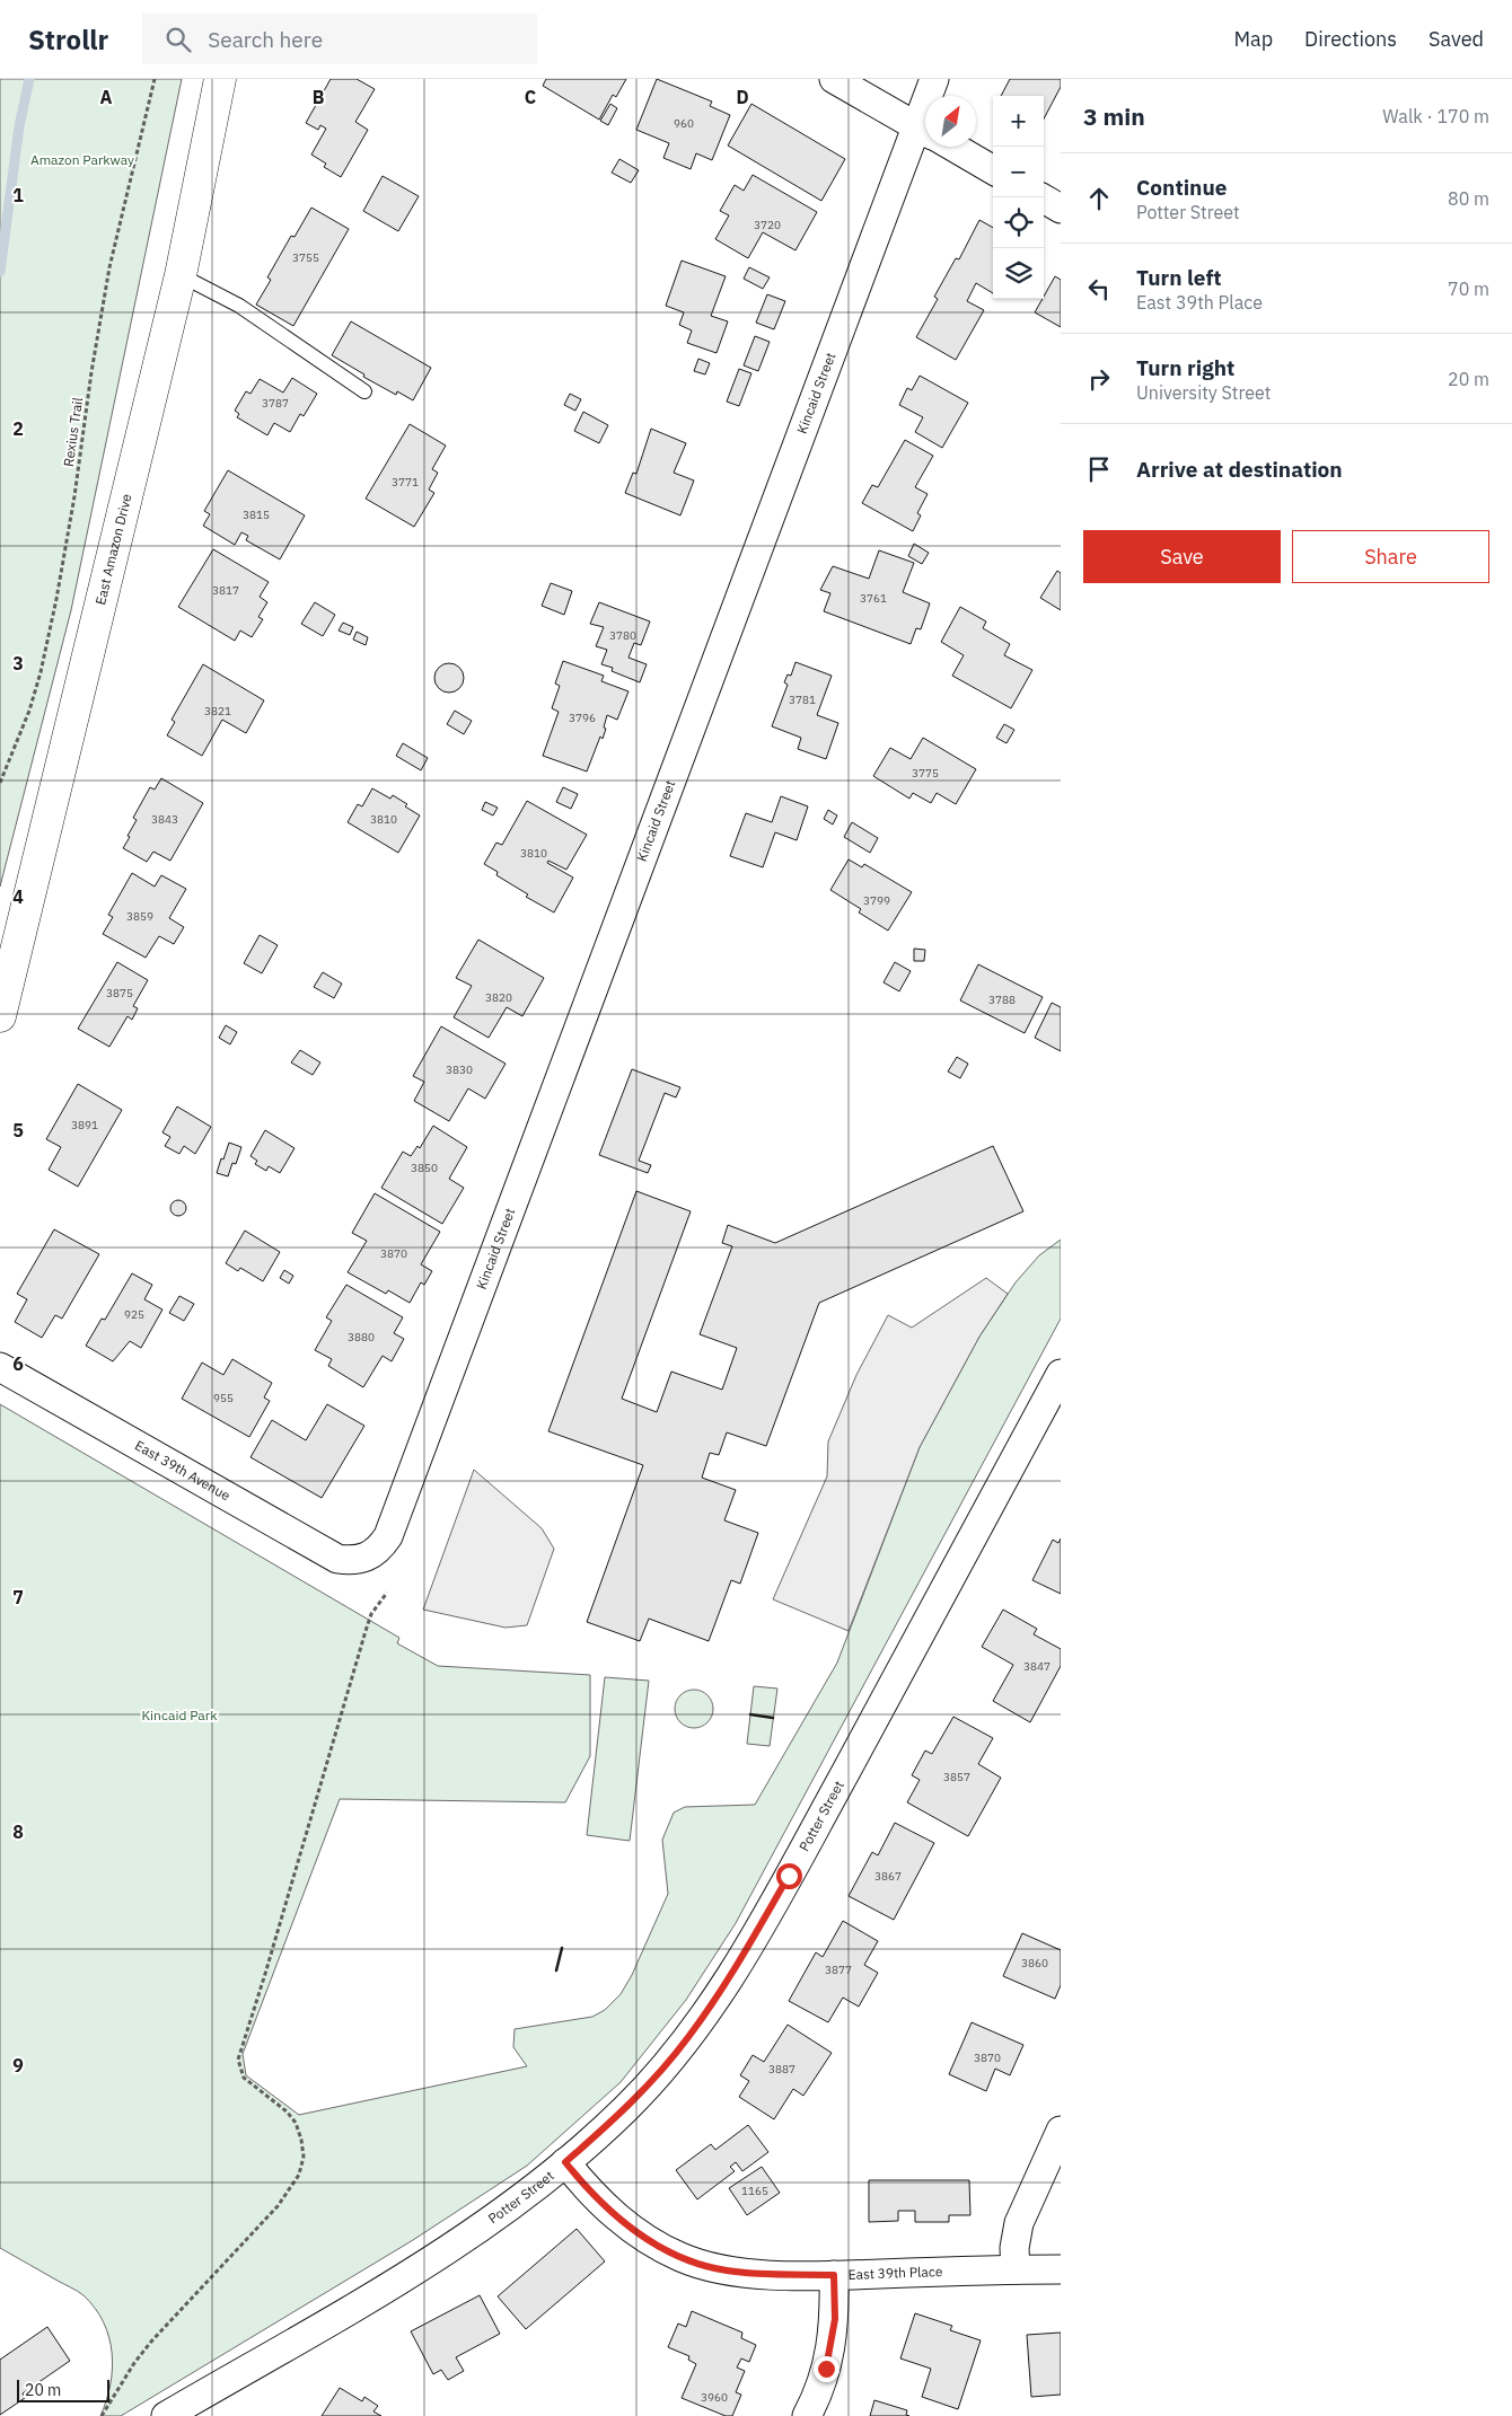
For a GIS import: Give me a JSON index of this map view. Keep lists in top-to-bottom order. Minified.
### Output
{"streets":{"street":["Kincaid Street","East Amazon Drive","East 39th Avenue","Potter Street","East 39th Place"],"path":["Rexius Trail"]},"crossings":[["Kincaid Street","East 39th Avenue"],["Potter Street","East 39th Place"]],"parks":["Amazon Parkway","Kincaid Park"],"house_numbers":["960","3720","3755","3787","3771","3815","3817","3761","3780","3781","3821","3796","3775","3843","3810","3810","3799","3859","3875","3820","3788","3830","3891","3850","3870","925","3880","955","3847","3857","3867","3860","3877","3870","3887","1165","3960"],"scale_bar":"20 m","north":"top right","page":{"header":"Strollr","search":"Search here","nav":["Map","Directions","Saved"],"heading":["3 min","Walk · 170 m"],"map_buttons":["+","−"],"list":[["Continue","Potter Street","80 m"],["Turn left","East 39th Place","70 m"],["Turn right","University Street","20 m"],"Arrive at destination"],"buttons":["Save","Share"],"scale":"20 m"},"grid":{"columns":["A","B","C","D"],"rows":["1","2","3","4","5","6","7","8","9"]}}
